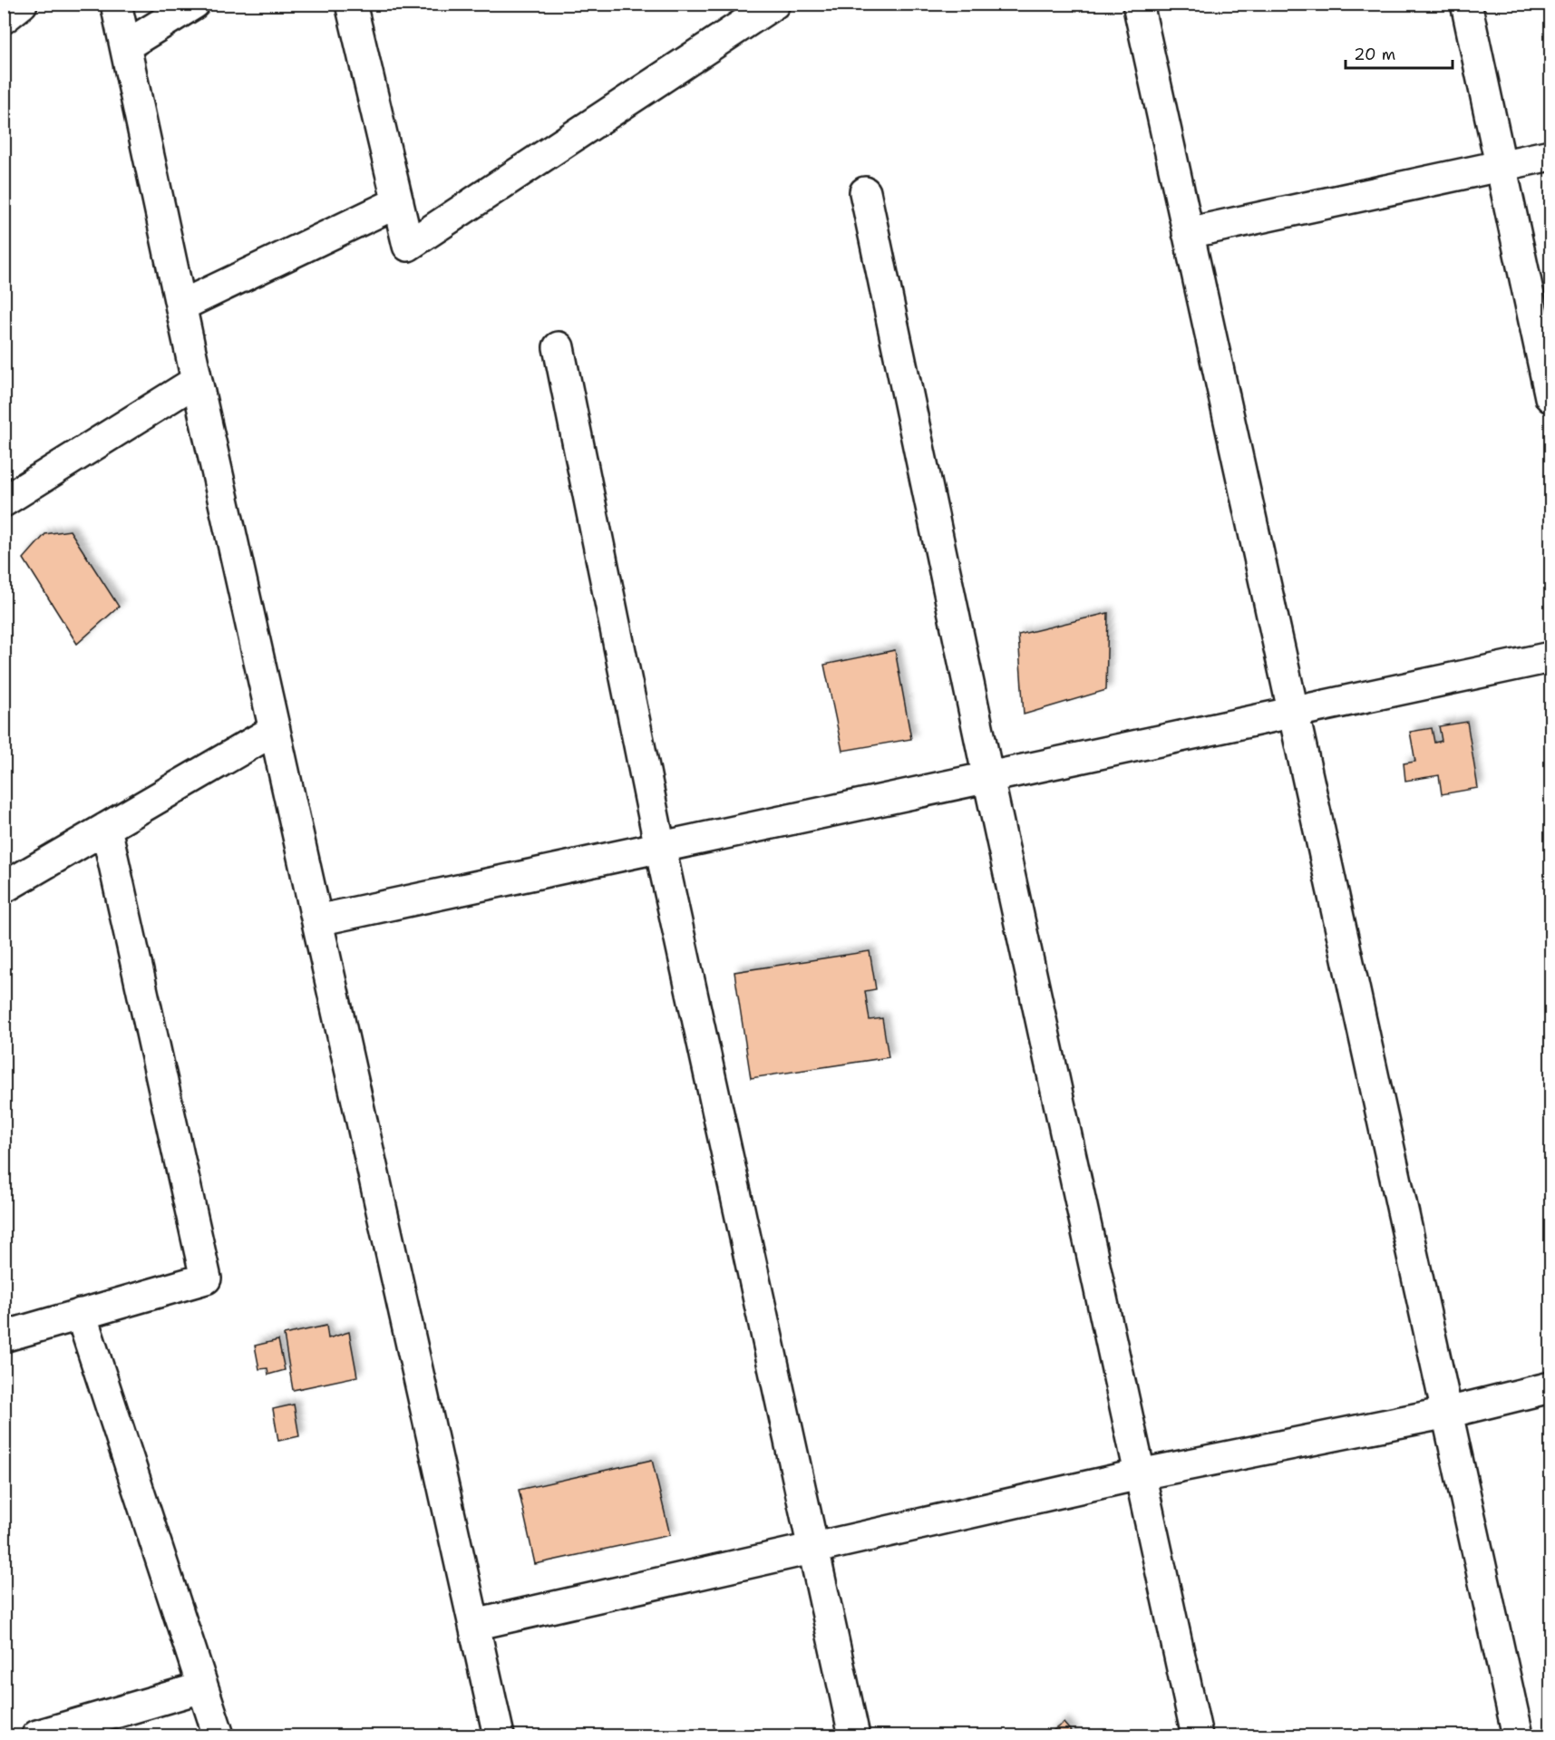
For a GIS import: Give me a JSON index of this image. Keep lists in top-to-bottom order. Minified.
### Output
{"scale_bar":"20 m"}
